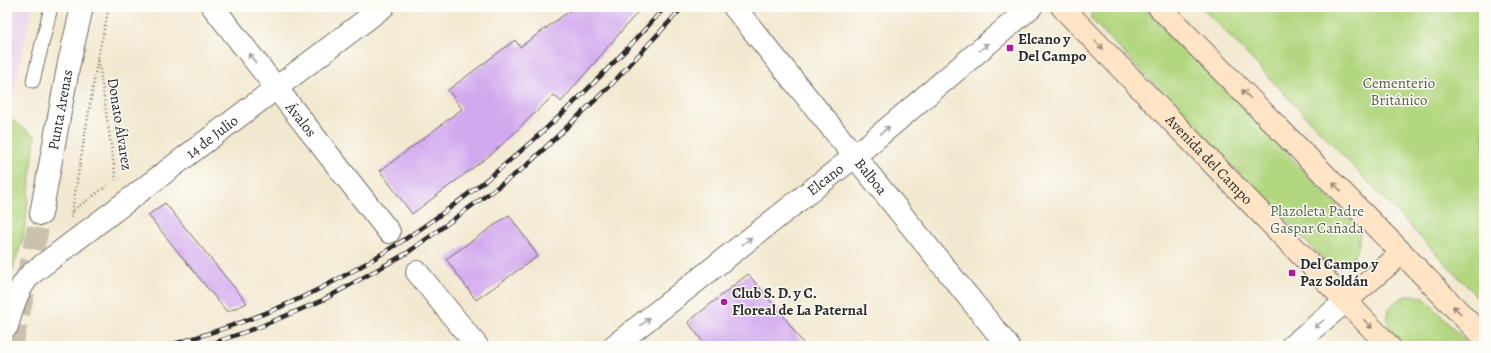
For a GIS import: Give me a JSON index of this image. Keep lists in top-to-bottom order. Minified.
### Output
{"streets":{"main road":["Avenida del Campo"],"street":["Punta Arenas","Ávalos","14 de Julio","Balboa","Elcano"],"path":["Donato Álvarez"]},"crossings":[["Ávalos","14 de Julio"],["Balboa","Elcano"]],"one_way":["Ávalos","Elcano"],"parks":["Cementerio Británico","Plazoleta Padre Gaspar Cañada"],"places":{"transit":["Elcano y Del Campo","Del Campo y Paz Soldán"],"other":["Club S. D. y C. Floreal de La Paternal"]}}
